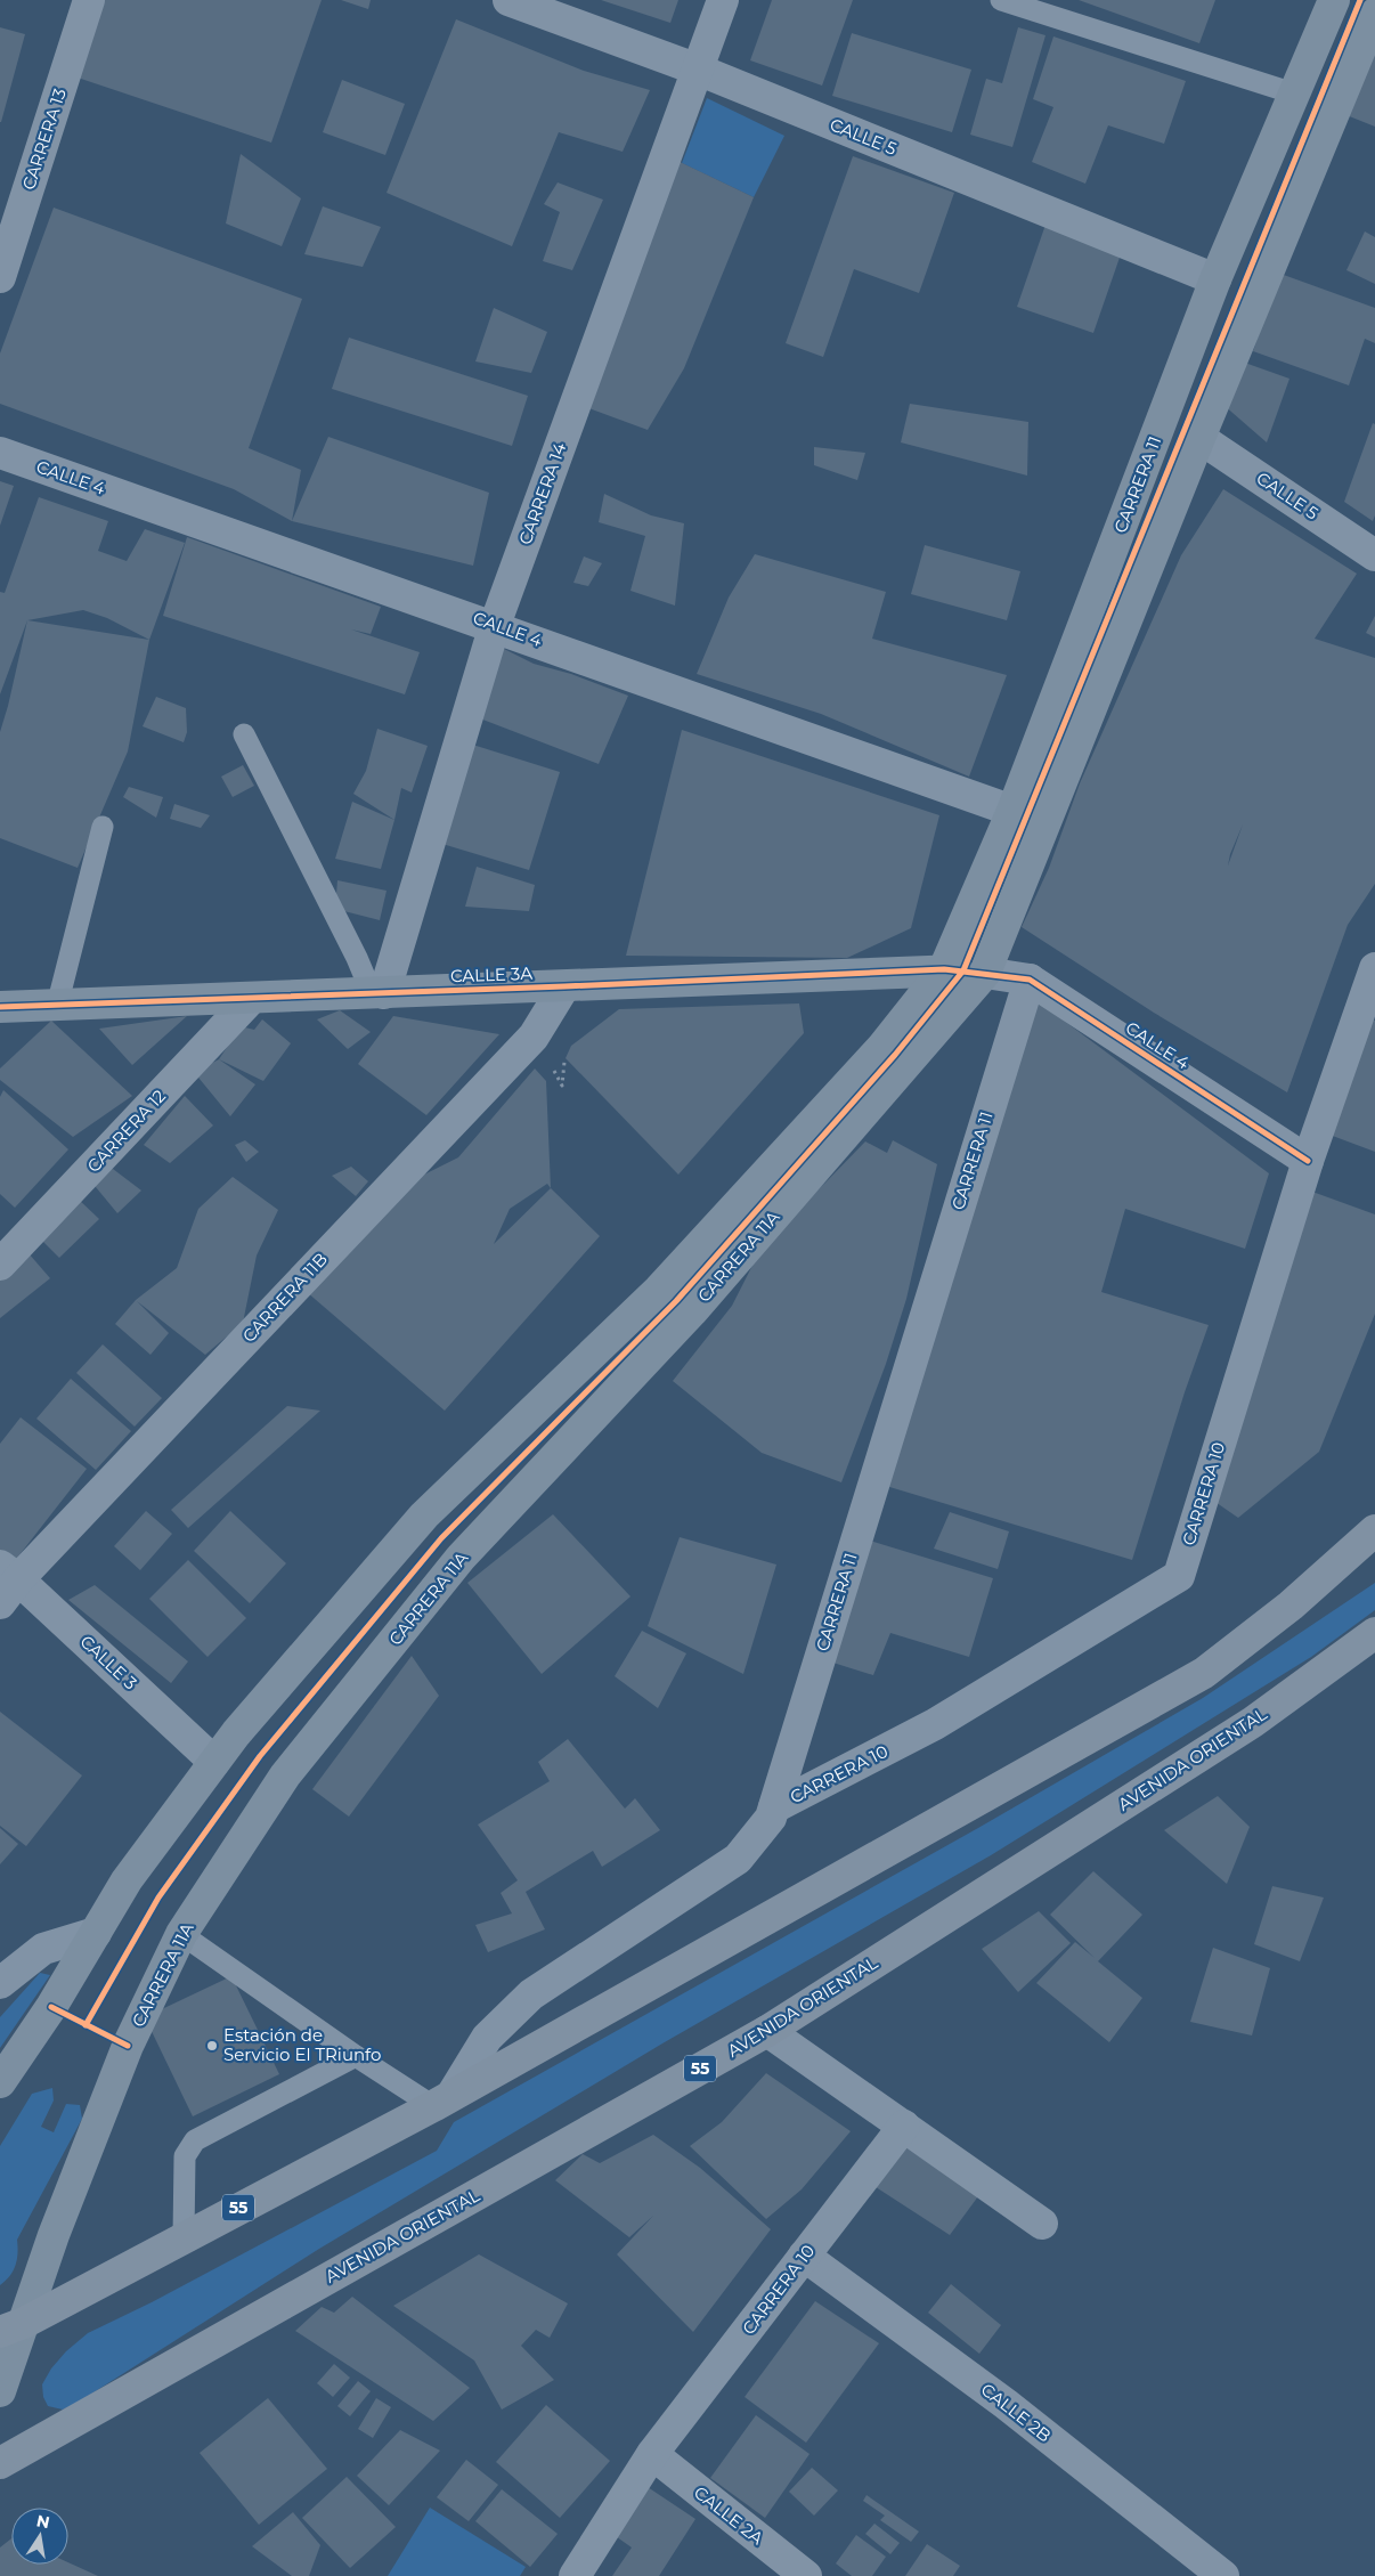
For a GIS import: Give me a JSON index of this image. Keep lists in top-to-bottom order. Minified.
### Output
{"streets":{"main road":["CARRERA 11","CALLE 3A","CARRERA 11A","AVENIDA ORIENTAL","55"],"street":["CALLE 5","CARRERA 13","CALLE 4","CARRERA 14","CARRERA 12","CARRERA 11B","CARRERA 10","CALLE 3","CALLE 2B","CALLE 2A"]},"crossings":[["CALLE 5","CARRERA 11"],["CALLE 5","CARRERA 14"],["CALLE 4","CARRERA 11"],["CALLE 4","CARRERA 14"],["CALLE 4","CALLE 3A"],["CALLE 4","CARRERA 11A"],["CALLE 4","CARRERA 10"],["CARRERA 11","CALLE 3A"],["CARRERA 11","CARRERA 11A"],["CARRERA 11","CARRERA 10"],["CARRERA 11","55"],["CARRERA 14","CALLE 3A"],["CALLE 3A","CARRERA 12"],["CALLE 3A","CARRERA 11A"],["CALLE 3A","CARRERA 11B"],["CARRERA 11A","CALLE 3"],["CARRERA 11A","55"],["CARRERA 11B","CALLE 3"],["CARRERA 10","CALLE 2B"],["CARRERA 10","CALLE 2A"]],"places":["Estación de Servicio El TRiunfo"],"north":"top"}
